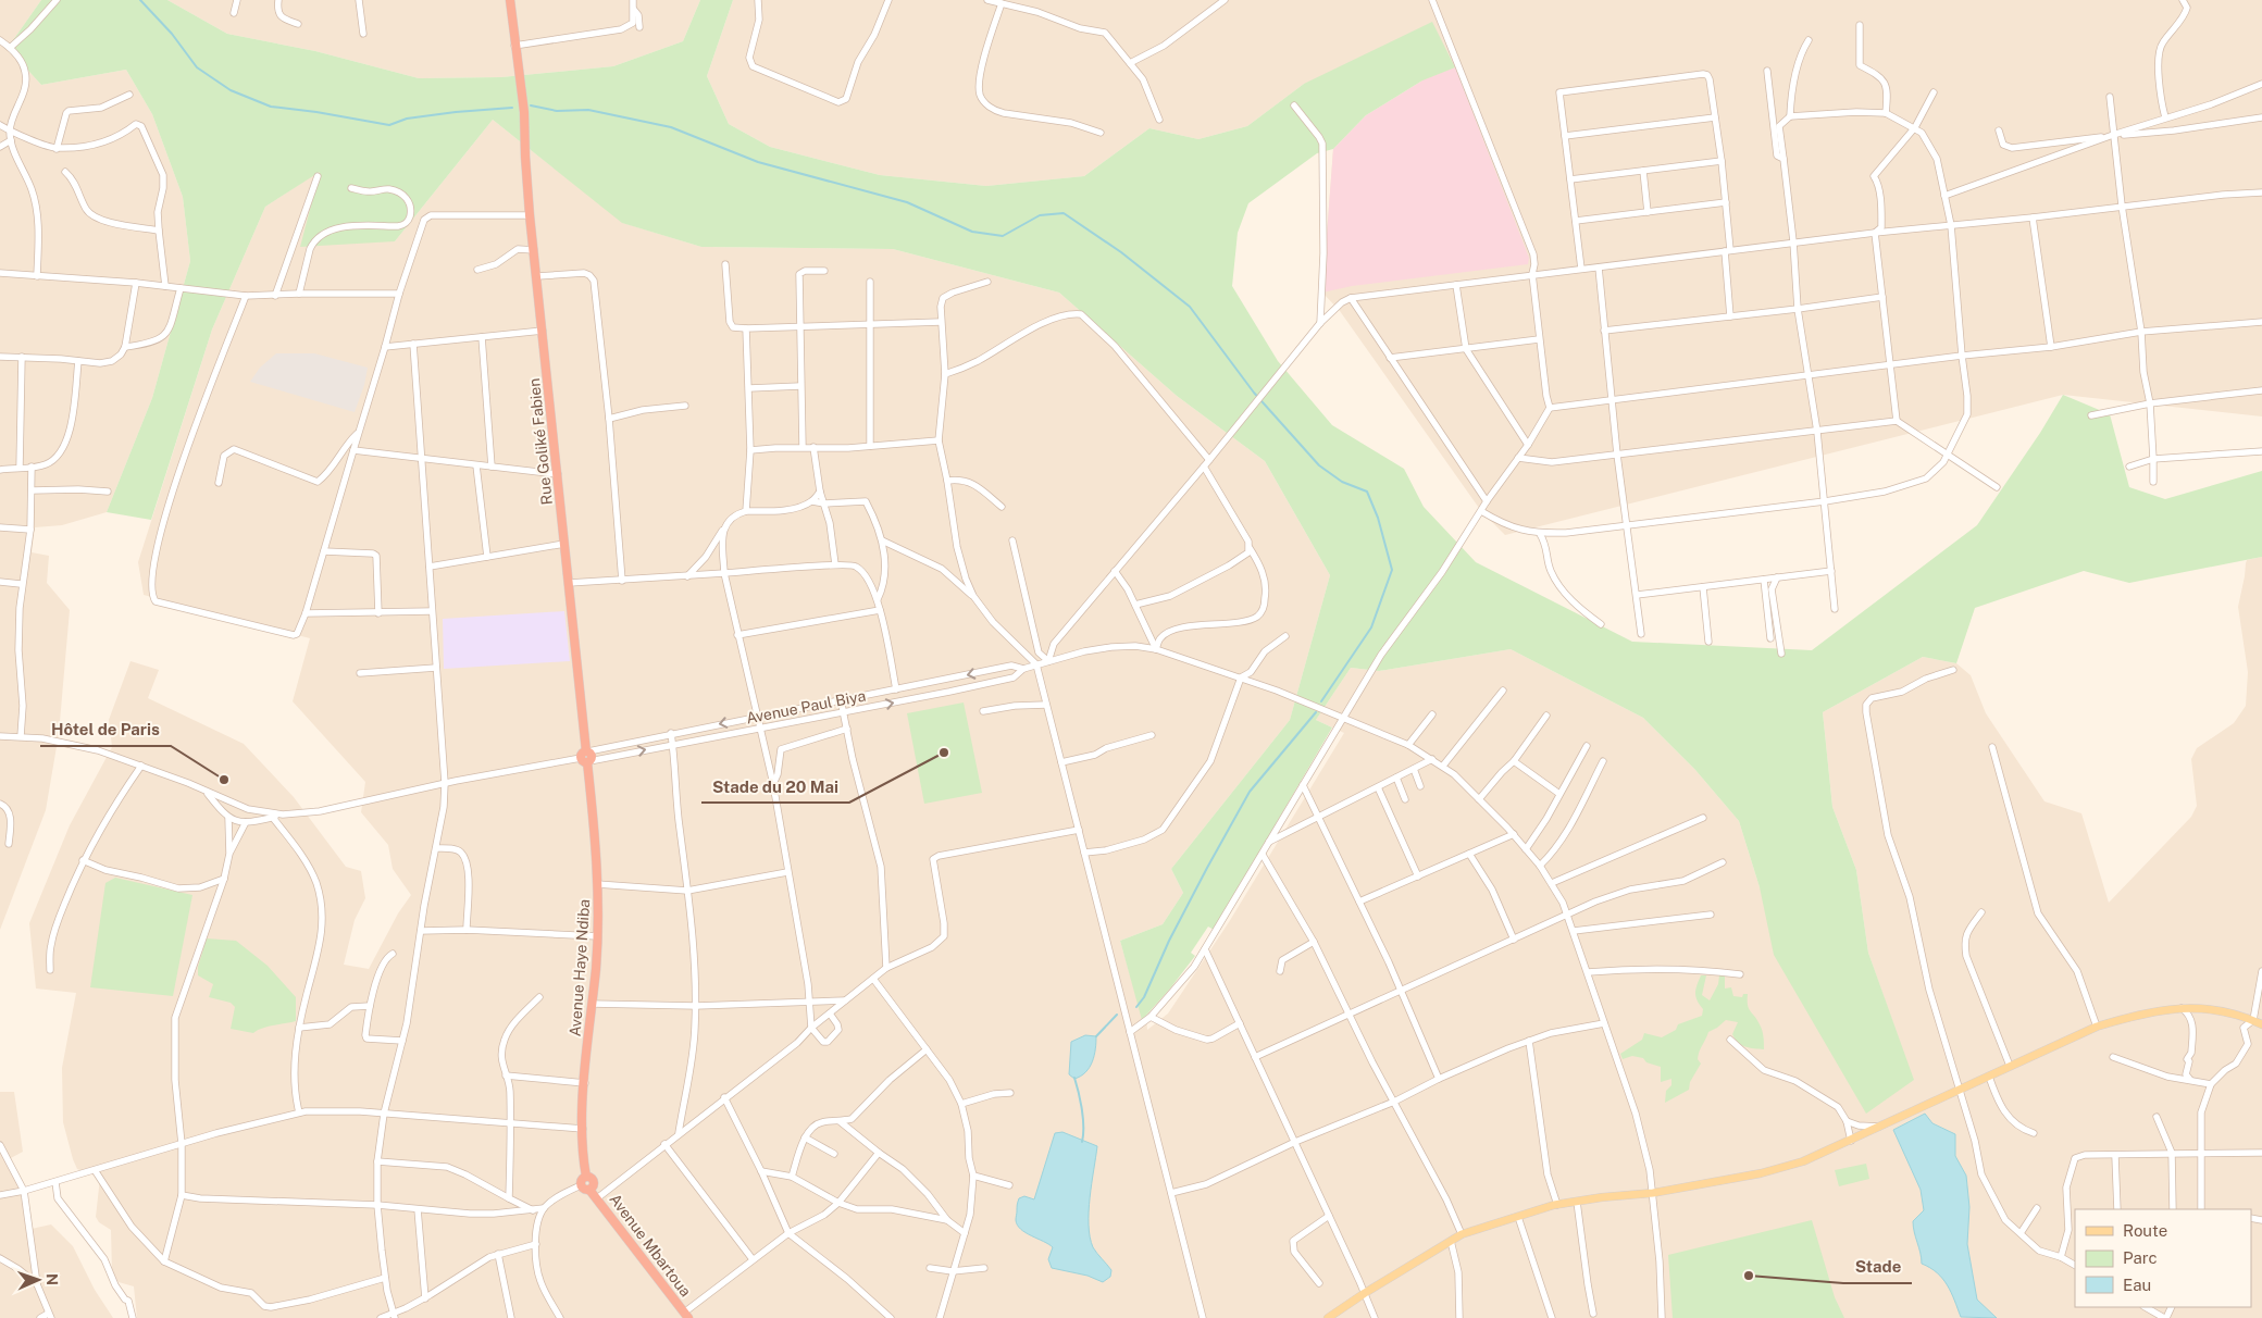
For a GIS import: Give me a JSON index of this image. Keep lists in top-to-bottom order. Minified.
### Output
{"streets":{"highway":["Rue Goliké Fabien","Avenue Haye Ndiba","Avenue Mbartoua"],"street":["Avenue Paul Biya"]},"crossings":[["Rue Goliké Fabien","Avenue Paul Biya"],["Rue Goliké Fabien","Avenue Haye Ndiba"],["Avenue Paul Biya","Avenue Haye Ndiba"],["Avenue Haye Ndiba","Avenue Mbartoua"]],"places":["Stade du 20 Mai","Hôtel de Paris","Stade"],"legend":["Route","Parc","Eau"],"north":"right"}
